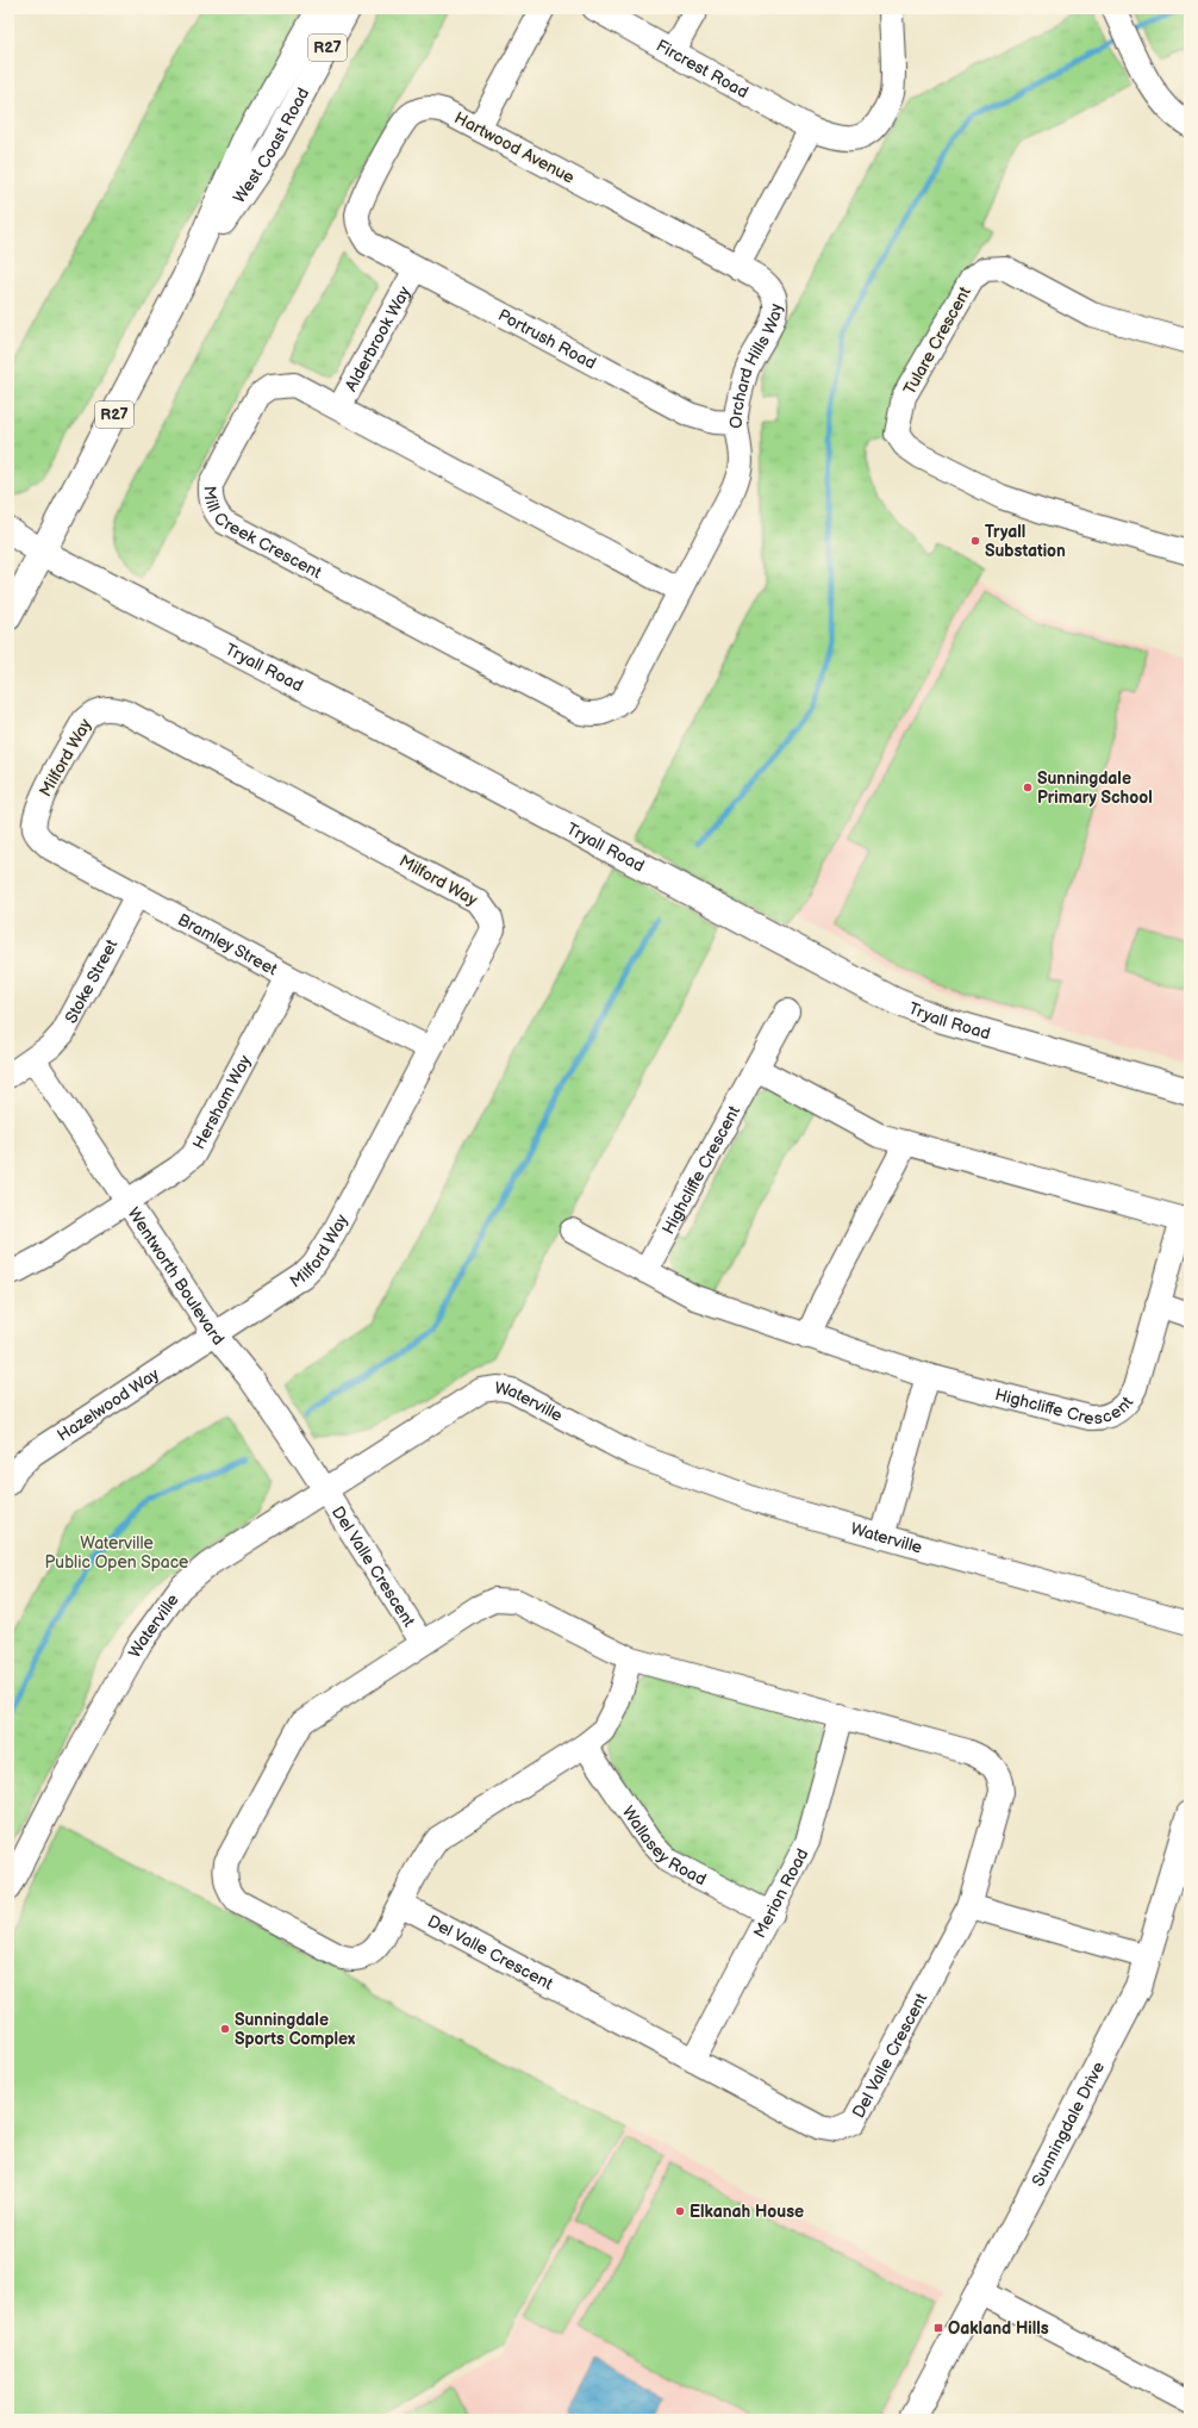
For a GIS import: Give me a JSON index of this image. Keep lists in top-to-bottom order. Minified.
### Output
{"streets":{"street":["R27","Fircrest Road","West Coast Road","Hartwood Avenue","Alderbrook Way","Portrush Road","Tulare Crescent","Orchard Hills Way","Mill Creek Crescent","Tryall Road","Milford Way","Bramley Street","Stoke Street","Hersham Way","Highcliffe Crescent","Wentworth Boulevard","Hazelwood Way","Waterville","Del Valle Crescent","Wallasey Road","Merion Road","Sunningdale Drive"]},"crossings":[["R27","West Coast Road"],["R27","Tryall Road"],["West Coast Road","Tryall Road"],["Hartwood Avenue","Portrush Road"],["Hartwood Avenue","Orchard Hills Way"],["Alderbrook Way","Portrush Road"],["Alderbrook Way","Mill Creek Crescent"],["Portrush Road","Orchard Hills Way"],["Orchard Hills Way","Mill Creek Crescent"],["Milford Way","Bramley Street"],["Milford Way","Wentworth Boulevard"],["Milford Way","Hazelwood Way"],["Bramley Street","Stoke Street"],["Bramley Street","Hersham Way"],["Stoke Street","Wentworth Boulevard"],["Hersham Way","Wentworth Boulevard"],["Wentworth Boulevard","Hazelwood Way"],["Wentworth Boulevard","Waterville"],["Wentworth Boulevard","Del Valle Crescent"],["Waterville","Del Valle Crescent"],["Del Valle Crescent","Merion Road"],["Wallasey Road","Merion Road"]],"parks":["Waterville Public Open Space"],"places":{"other":["Tryall Substation","Sunningdale Primary School","Sunningdale Sports Complex","Elkanah House"],"transit":["Oakland Hills"]}}
